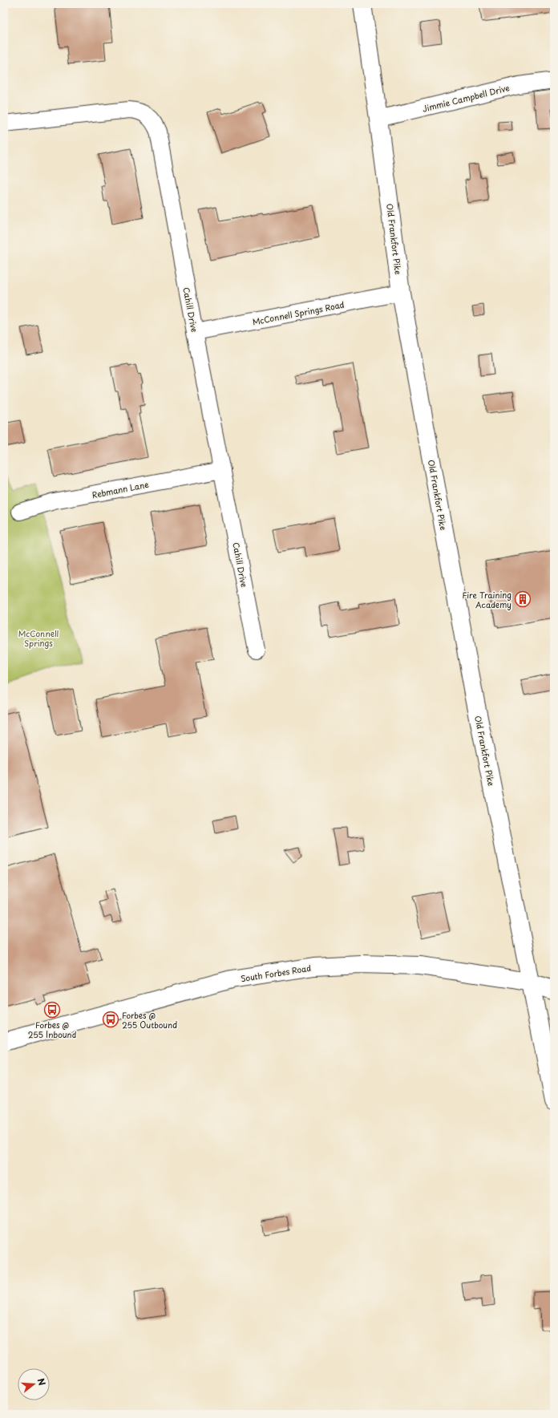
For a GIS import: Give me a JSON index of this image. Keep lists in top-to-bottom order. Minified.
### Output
{"streets":{"main road":["Old Frankfort Pike","South Forbes Road"],"street":["Jimmie Campbell Drive","Cahill Drive","McConnell Springs Road","Rebmann Lane"]},"crossings":[["Jimmie Campbell Drive","Old Frankfort Pike"],["Old Frankfort Pike","McConnell Springs Road"],["Old Frankfort Pike","South Forbes Road"],["Cahill Drive","McConnell Springs Road"],["Cahill Drive","Rebmann Lane"]],"parks":["McConnell Springs"],"places":{"building":["Fire Training Academy"],"bus stop":["Forbes @ 255 Inbound","Forbes @ 255 Outbound"]},"north":"right"}
